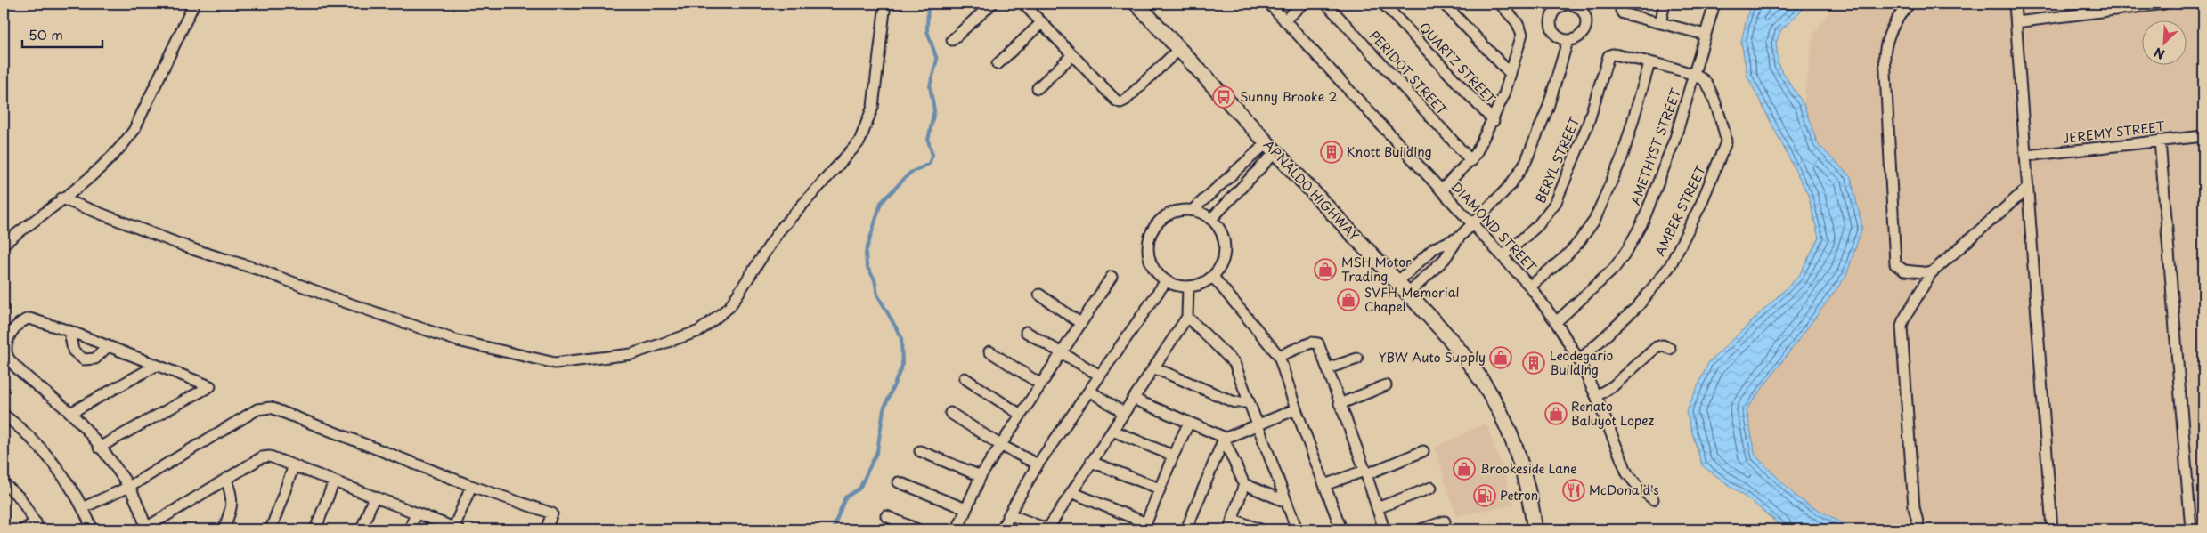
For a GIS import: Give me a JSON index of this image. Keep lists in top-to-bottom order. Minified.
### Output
{"streets":{"main road":["ARNALDO HIGHWAY"],"street":["QUARTZ STREET","PERIDOT STREET","JEREMY STREET","AMETHYST STREET","BERYL STREET","AMBER STREET","DIAMOND STREET"]},"crossings":[["AMETHYST STREET","AMBER STREET"],["AMETHYST STREET","DIAMOND STREET"],["BERYL STREET","DIAMOND STREET"],["AMBER STREET","DIAMOND STREET"]],"places":{"bus stop":["Sunny Brooke 2"],"building":["Knott Building","Leodegario Building"],"shop":["MSH Motor Trading","SVFH Memorial Chapel","YBW Auto Supply","Renato Baluyot Lopez","Brookeside Lane"],"restaurant":["McDonald's"],"fuel station":["Petron"]},"scale_bar":"50 m","north":"bottom left"}
